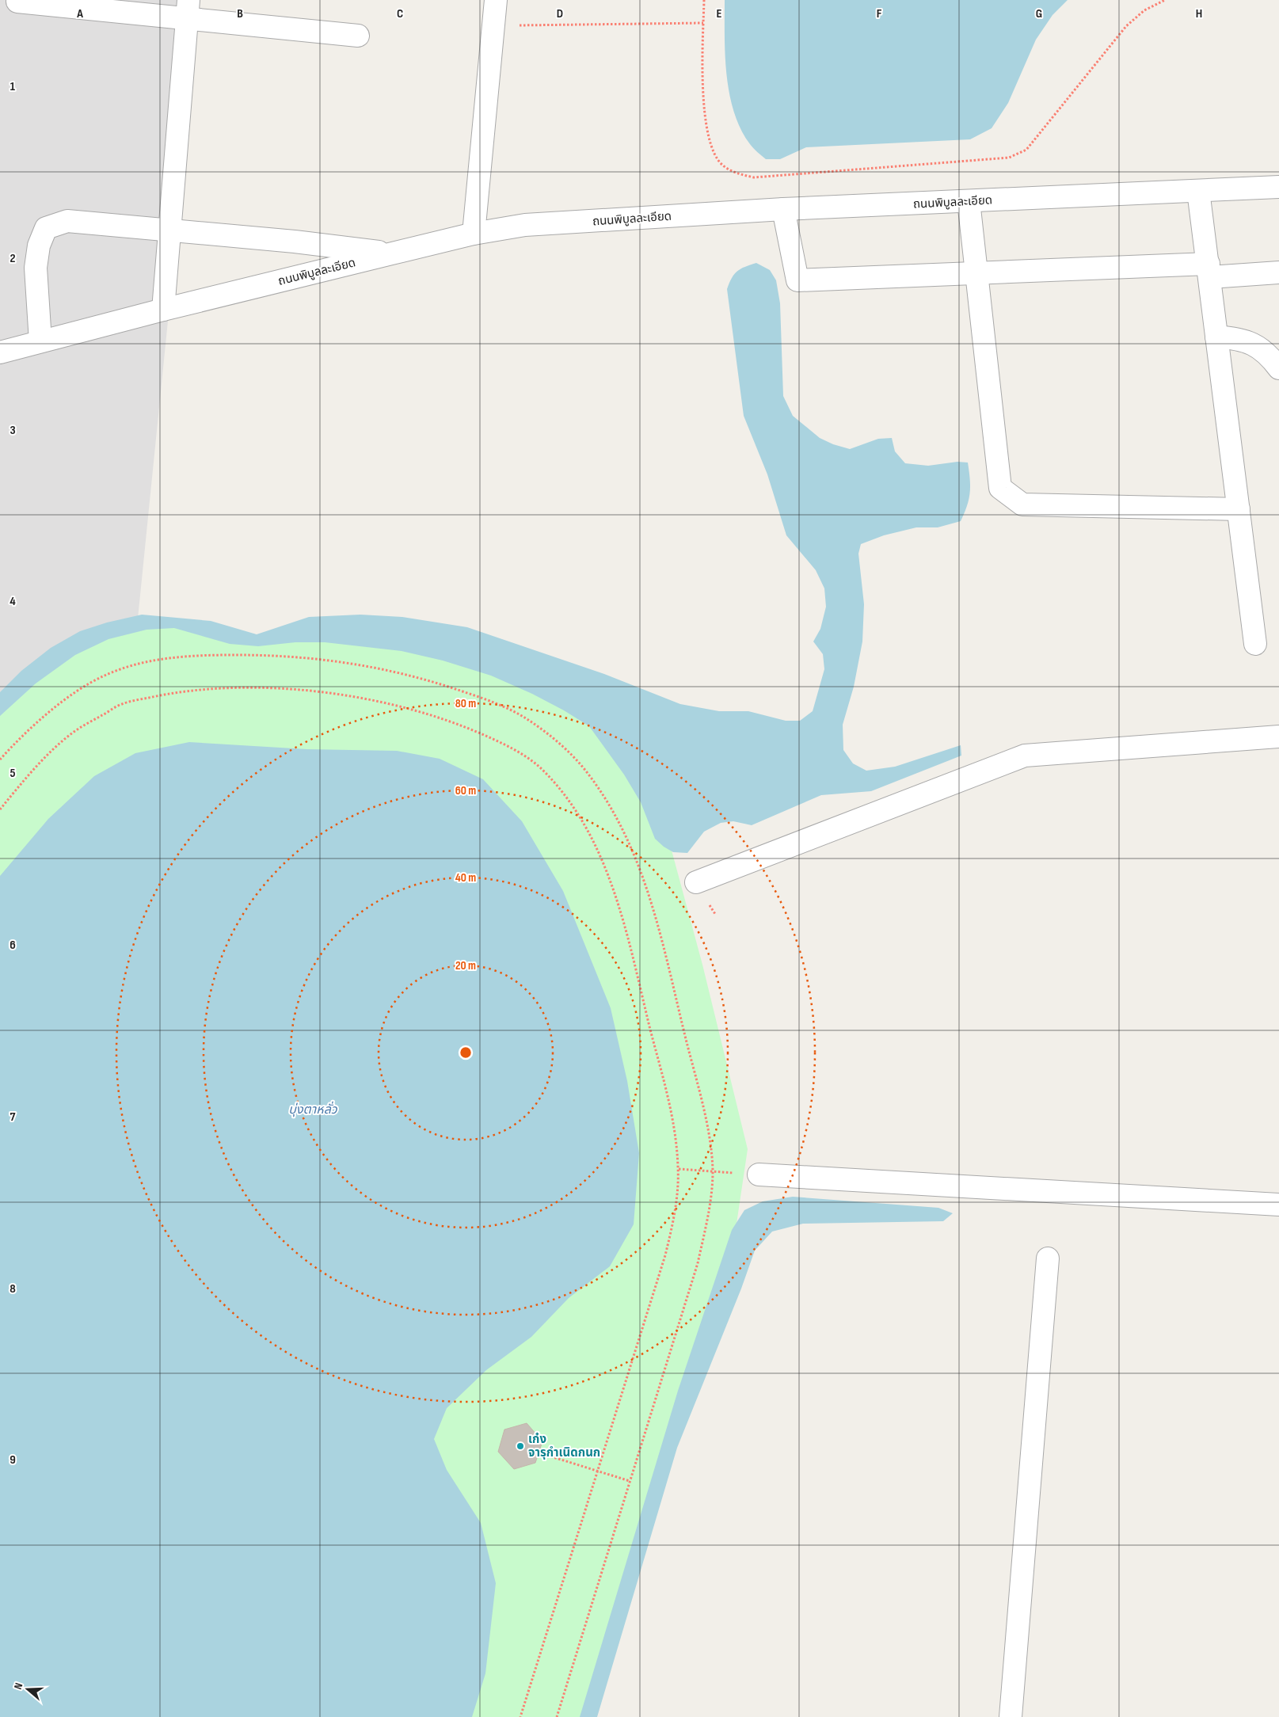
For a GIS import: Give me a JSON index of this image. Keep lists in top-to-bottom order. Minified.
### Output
{"streets":{"street":["ถนนพิบูลละเอียด"]},"water":["บุ่งตาหลั่ว"],"places":["เก๋ง จารุกำเนิดกนก"],"north":"left","grid":{"columns":["A","B","C","D","E","F","G","H"],"rows":["1","2","3","4","5","6","7","8","9"]},"rings":["80 m","60 m","40 m","20 m"]}
